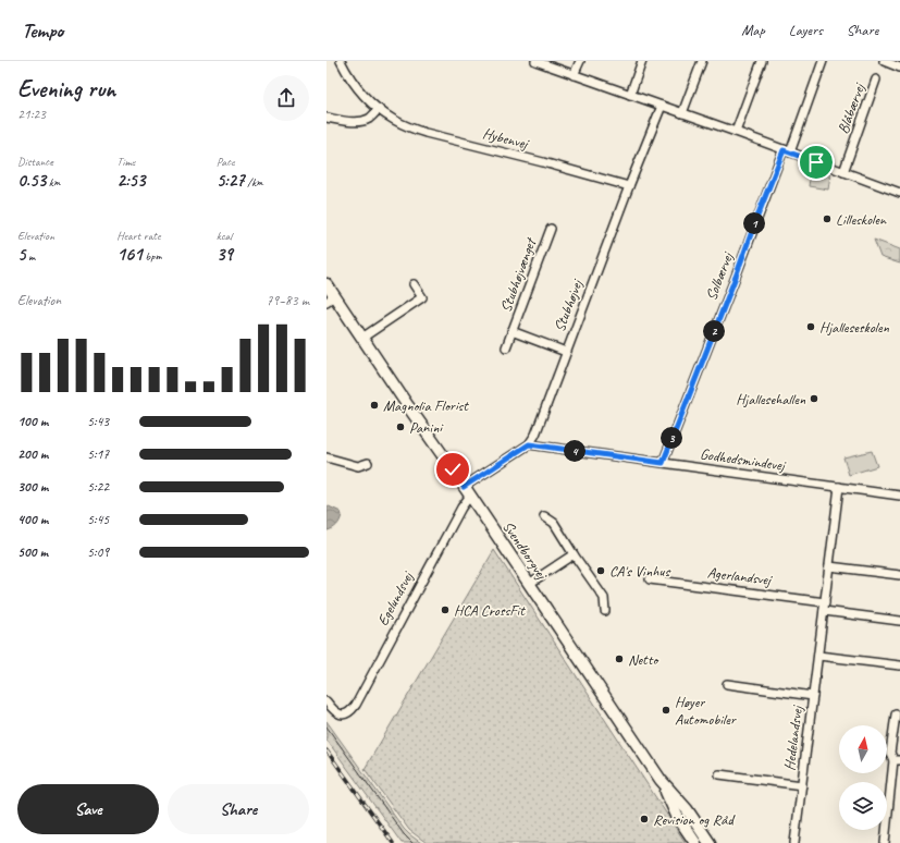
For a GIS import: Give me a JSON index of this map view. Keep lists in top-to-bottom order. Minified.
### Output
{"streets":{"main road":["Svendborgvej"],"street":["Blåbærvej","Hybenvej","Stubhøjvænget","Solbærvej","Stubhøjvej","Godhedsmindevej","Agerlandsvej","Egelundsvej","Hedelandsvej"]},"crossings":[["Hybenvej","Stubhøjvej"],["Stubhøjvænget","Stubhøjvej"],["Solbærvej","Godhedsmindevej"],["Stubhøjvej","Godhedsmindevej"],["Stubhøjvej","Svendborgvej"],["Stubhøjvej","Egelundsvej"],["Godhedsmindevej","Hedelandsvej"],["Svendborgvej","Egelundsvej"],["Agerlandsvej","Hedelandsvej"]],"places":["Lilleskolen","Hjalleseskolen","Hjallesehallen","Magnolia Florist","Panini","CA's Vinhus","HCA CrossFit","Netto","Høyer Automobiler","Revision og Råd"],"north":"top","page":{"header":"Tempo","nav":["Map","Layers","Share"],"heading":["Evening run","21:23"],"stats":[["Distance","0.53 km"],["Time","2:53"],["Pace","5:27 /km"],["Elevation","5 m"],["Heart rate","161 bpm"],["kcal","39"]],"pins":["1","2","3","4"],"chart":["Elevation","79–83 m"],"list":[{"name":"100 m","note":"5:43"},{"name":"200 m","note":"5:17"},{"name":"300 m","note":"5:22"},{"name":"400 m","note":"5:45"},{"name":"500 m","note":"5:09"}],"buttons":["Save","Share"]}}
